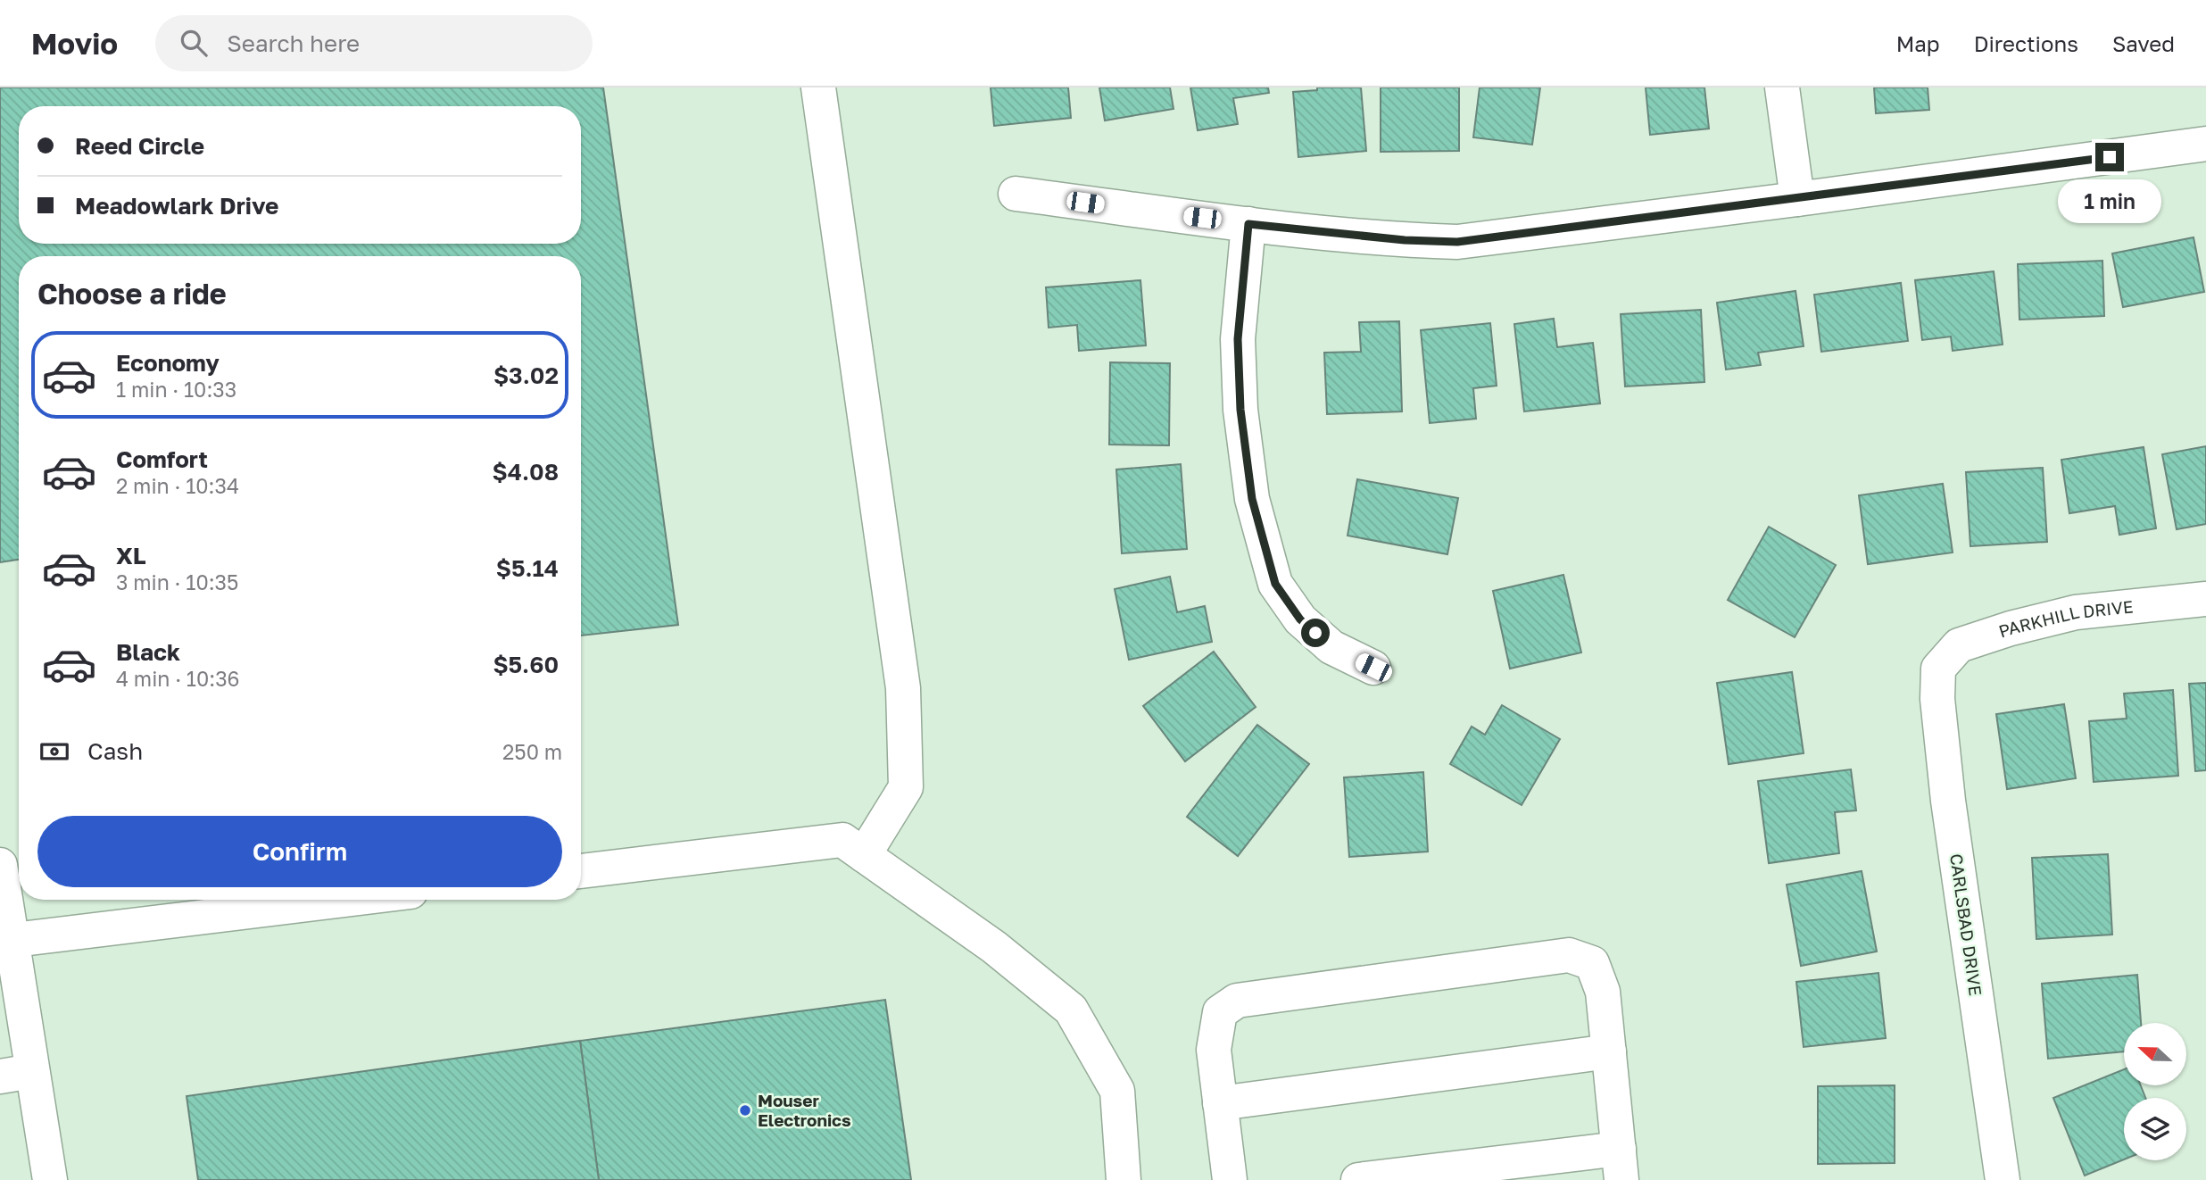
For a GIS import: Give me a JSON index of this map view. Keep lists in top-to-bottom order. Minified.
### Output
{"streets":{"street":["PARKHILL DRIVE","CARLSBAD DRIVE"]},"crossings":[["PARKHILL DRIVE","CARLSBAD DRIVE"]],"places":["Mouser Electronics"],"north":"left","page":{"header":"Movio","search":"Search here","nav":["Map","Directions","Saved"],"banner":["Reed Circle","Meadowlark Drive"],"bubble":"1 min","heading":"Choose a ride","list":[{"name":"Economy","note":"1 min · 10:33","value":"$3.02"},{"name":"Comfort","note":"2 min · 10:34","value":"$4.08"},{"name":"XL","note":"3 min · 10:35","value":"$5.14"},{"name":"Black","note":"4 min · 10:36","value":"$5.60"}],"pay":["Cash","250 m"],"buttons":"Confirm"}}
